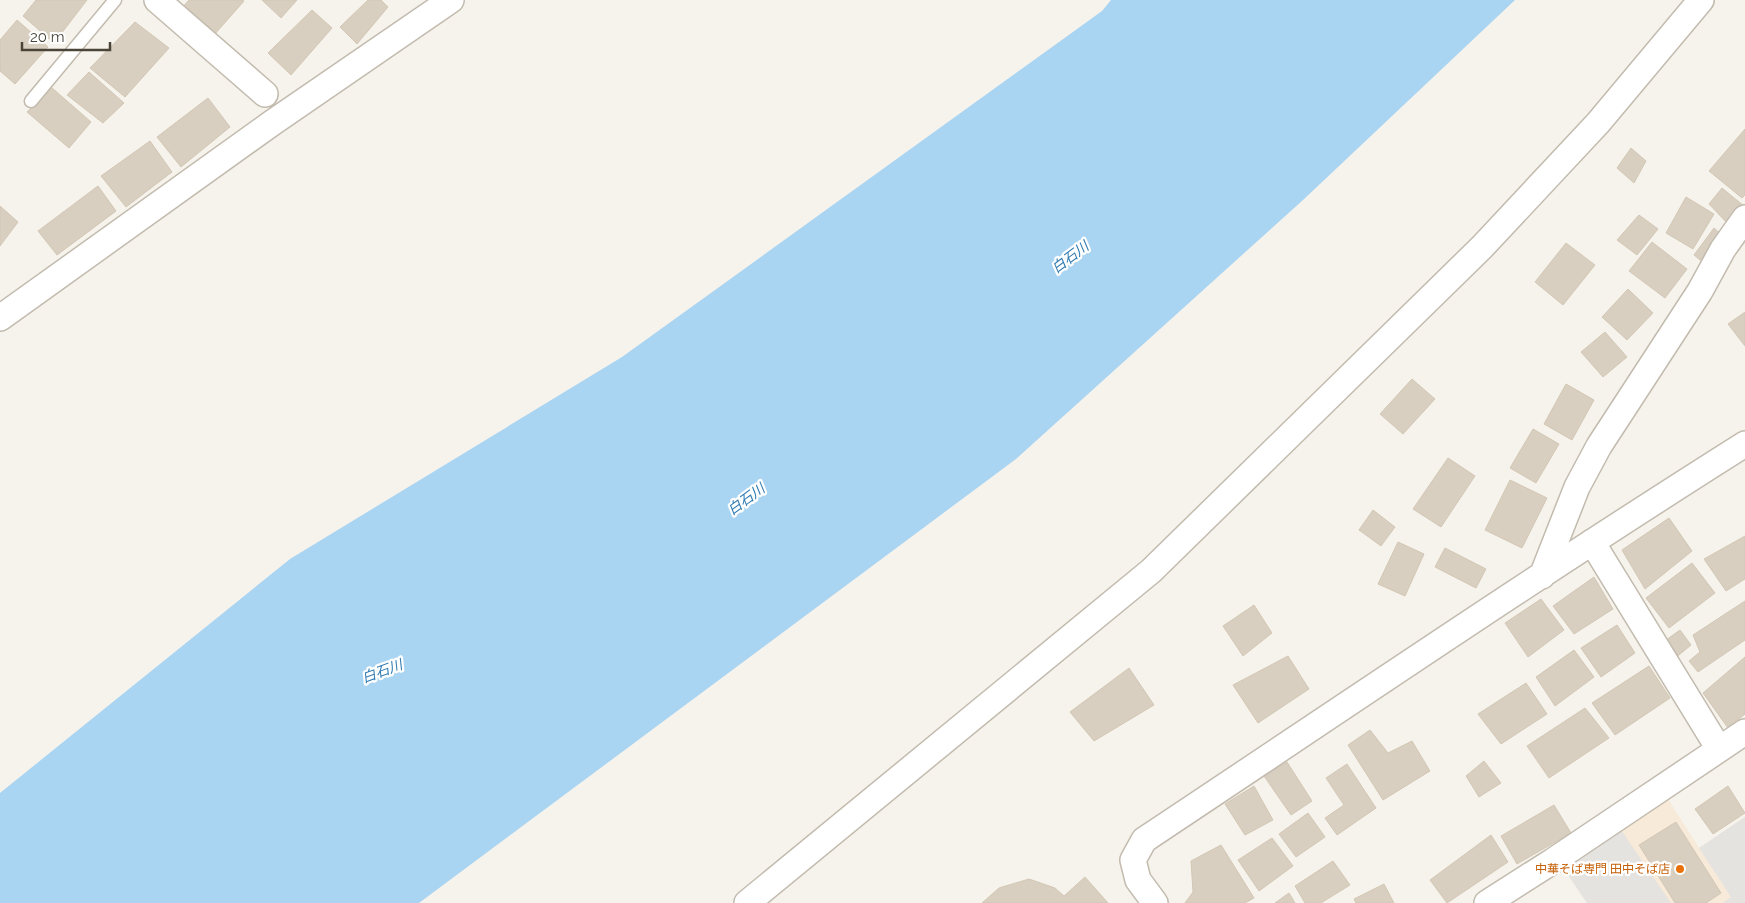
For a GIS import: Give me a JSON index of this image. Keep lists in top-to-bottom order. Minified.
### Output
{"water":["白石川"],"places":["中華そば専門 田中そば店"],"scale_bar":"20 m"}
